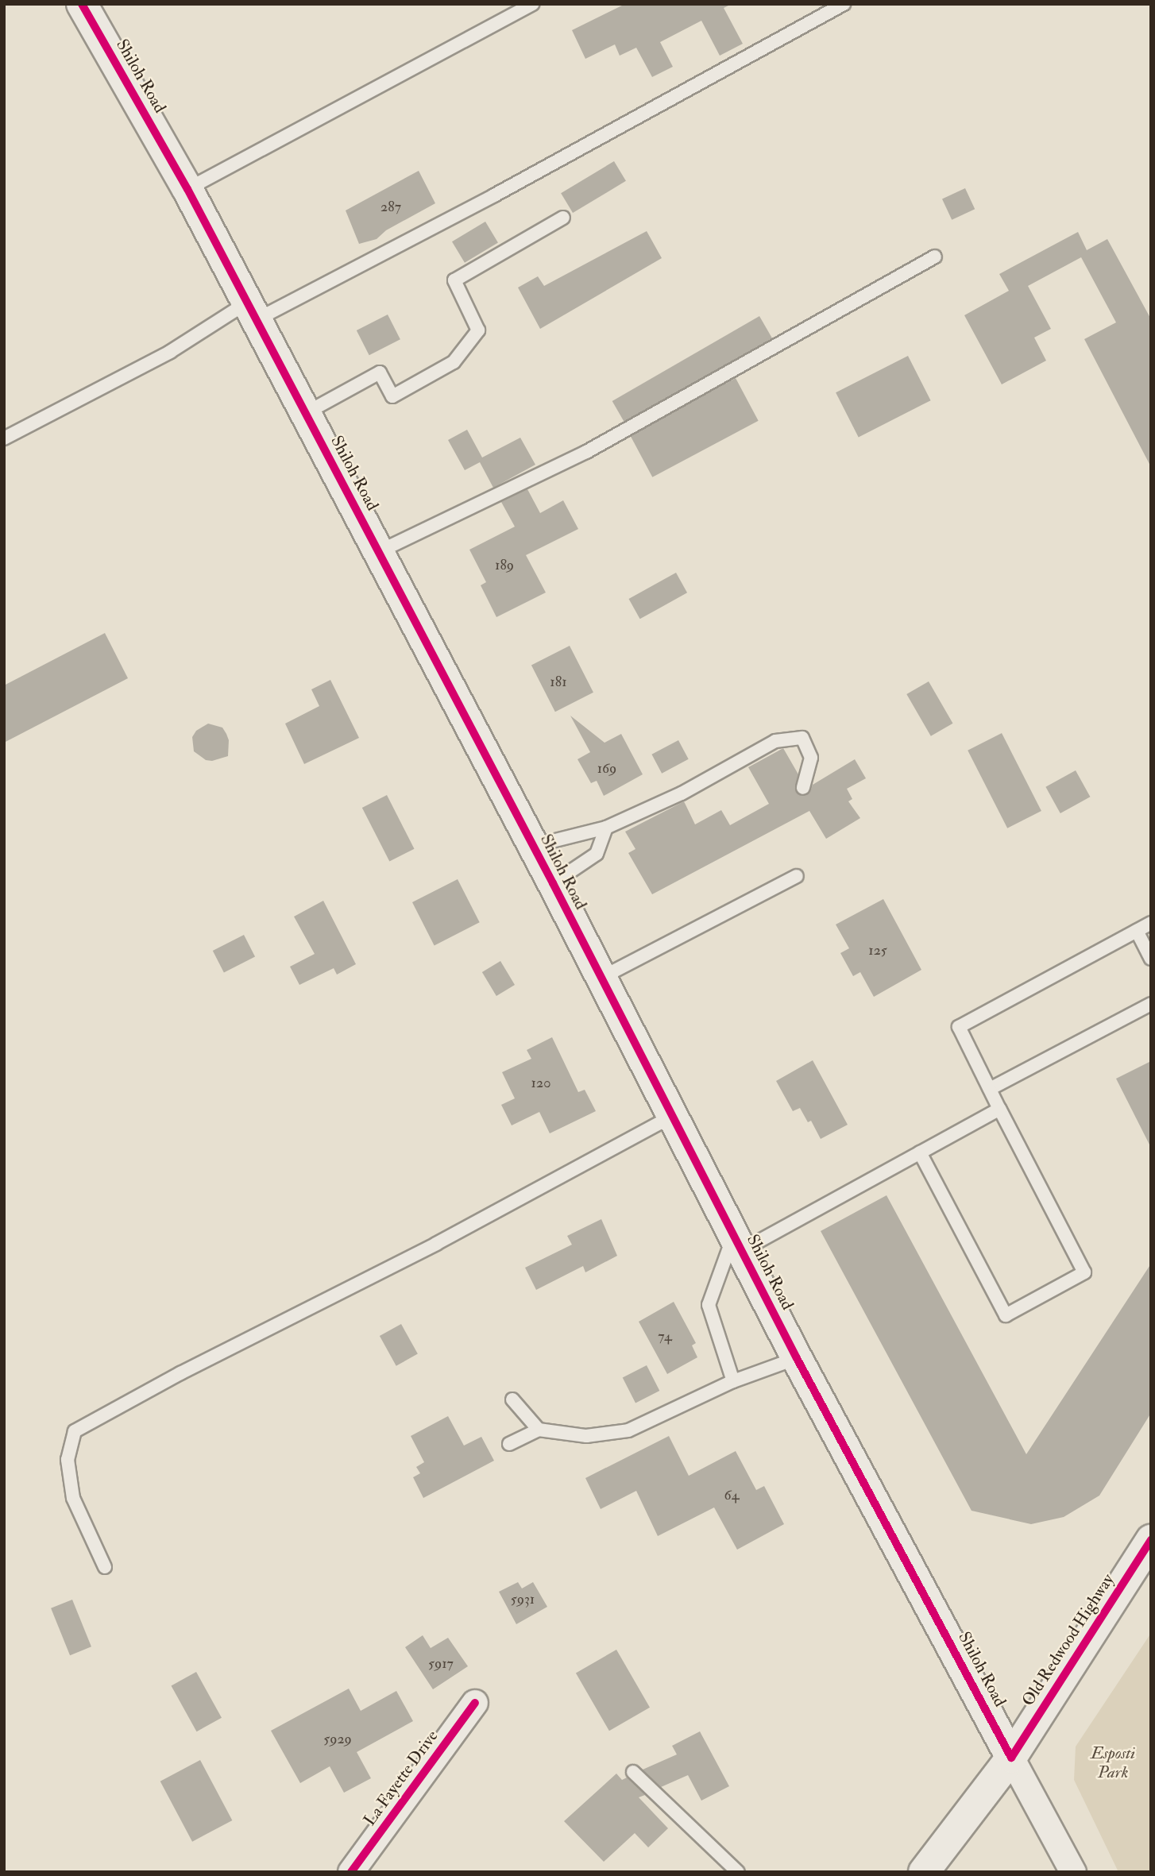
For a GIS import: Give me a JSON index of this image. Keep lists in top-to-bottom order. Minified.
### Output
{"streets":{"main road":["Shiloh Road","Old Redwood Highway"],"street":["La Fayette Drive"]},"crossings":[["Shiloh Road","Old Redwood Highway"]],"parks":["Esposti Park"],"house_numbers":["287","189","181","169","125","120","74","64","5931","5917","5929"]}
